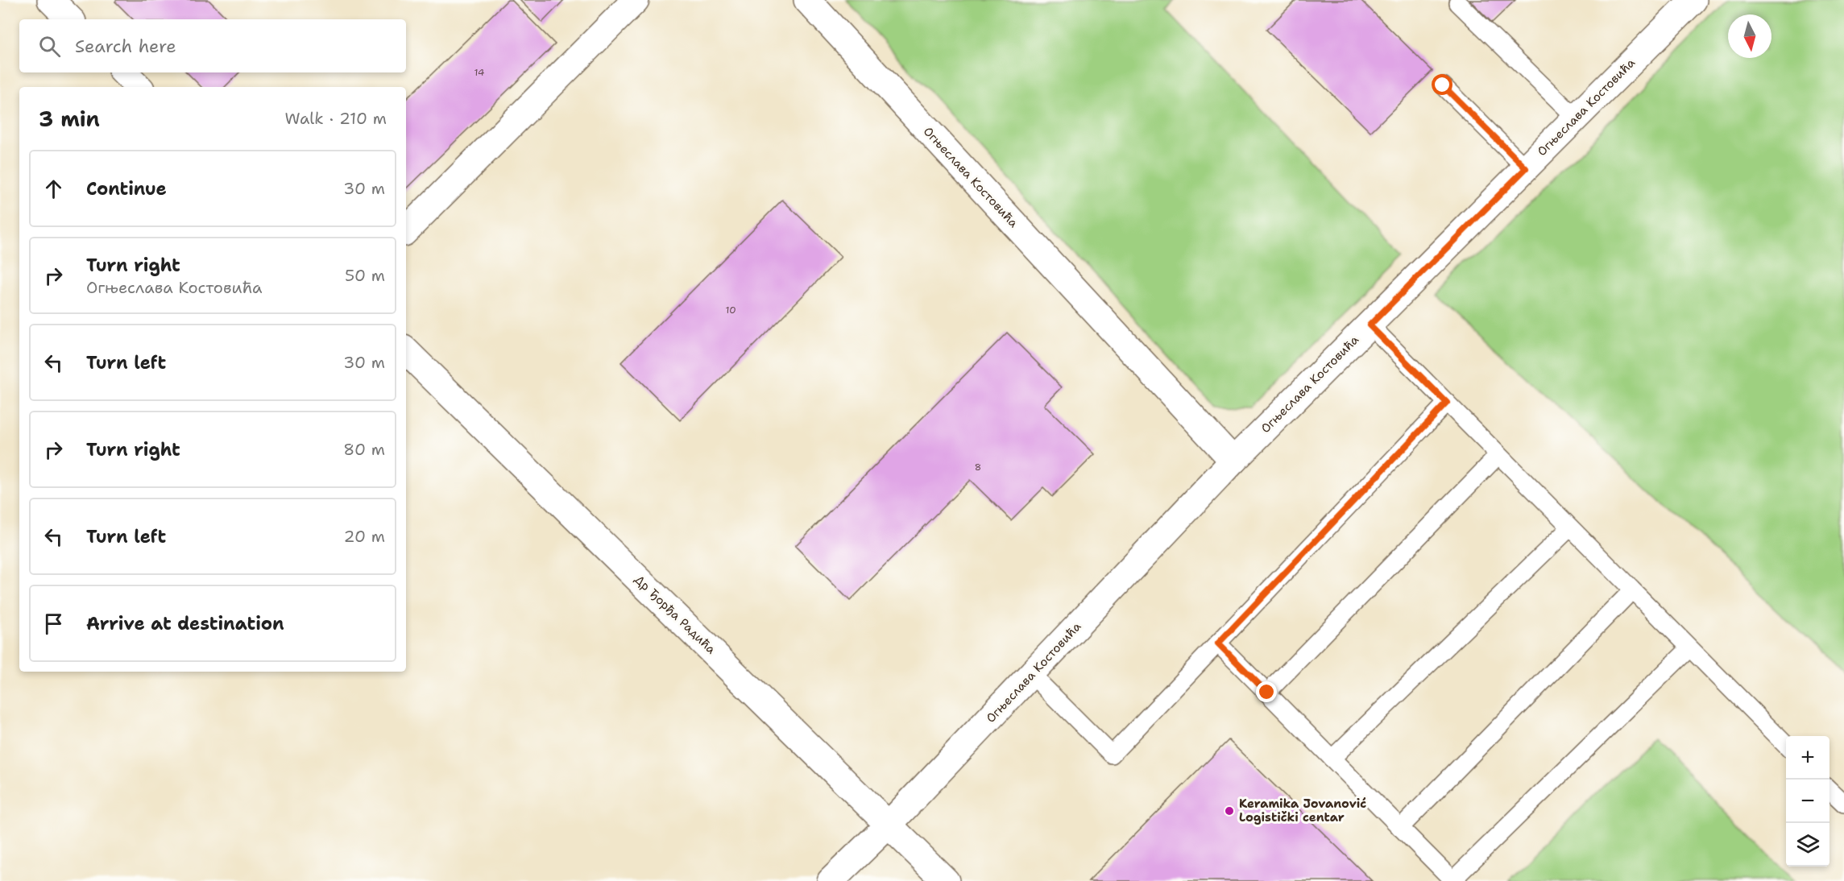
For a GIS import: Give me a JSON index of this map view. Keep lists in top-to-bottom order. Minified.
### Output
{"streets":{"street":["Огњеслава Костовића","Др Ђорђа Радића"]},"crossings":[["Огњеслава Костовића","Др Ђорђа Радића"]],"places":["Keramika Jovanović Logistički centar"],"house_numbers":["14","10","8"],"north":"bottom","page":{"search":"Search here","heading":["3 min","Walk · 210 m"],"list":[["Continue","30 m"],["Turn right","Огњеслава Костовића","50 m"],["Turn left","30 m"],["Turn right","80 m"],["Turn left","20 m"],"Arrive at destination"],"map_buttons":["+","−"]}}
